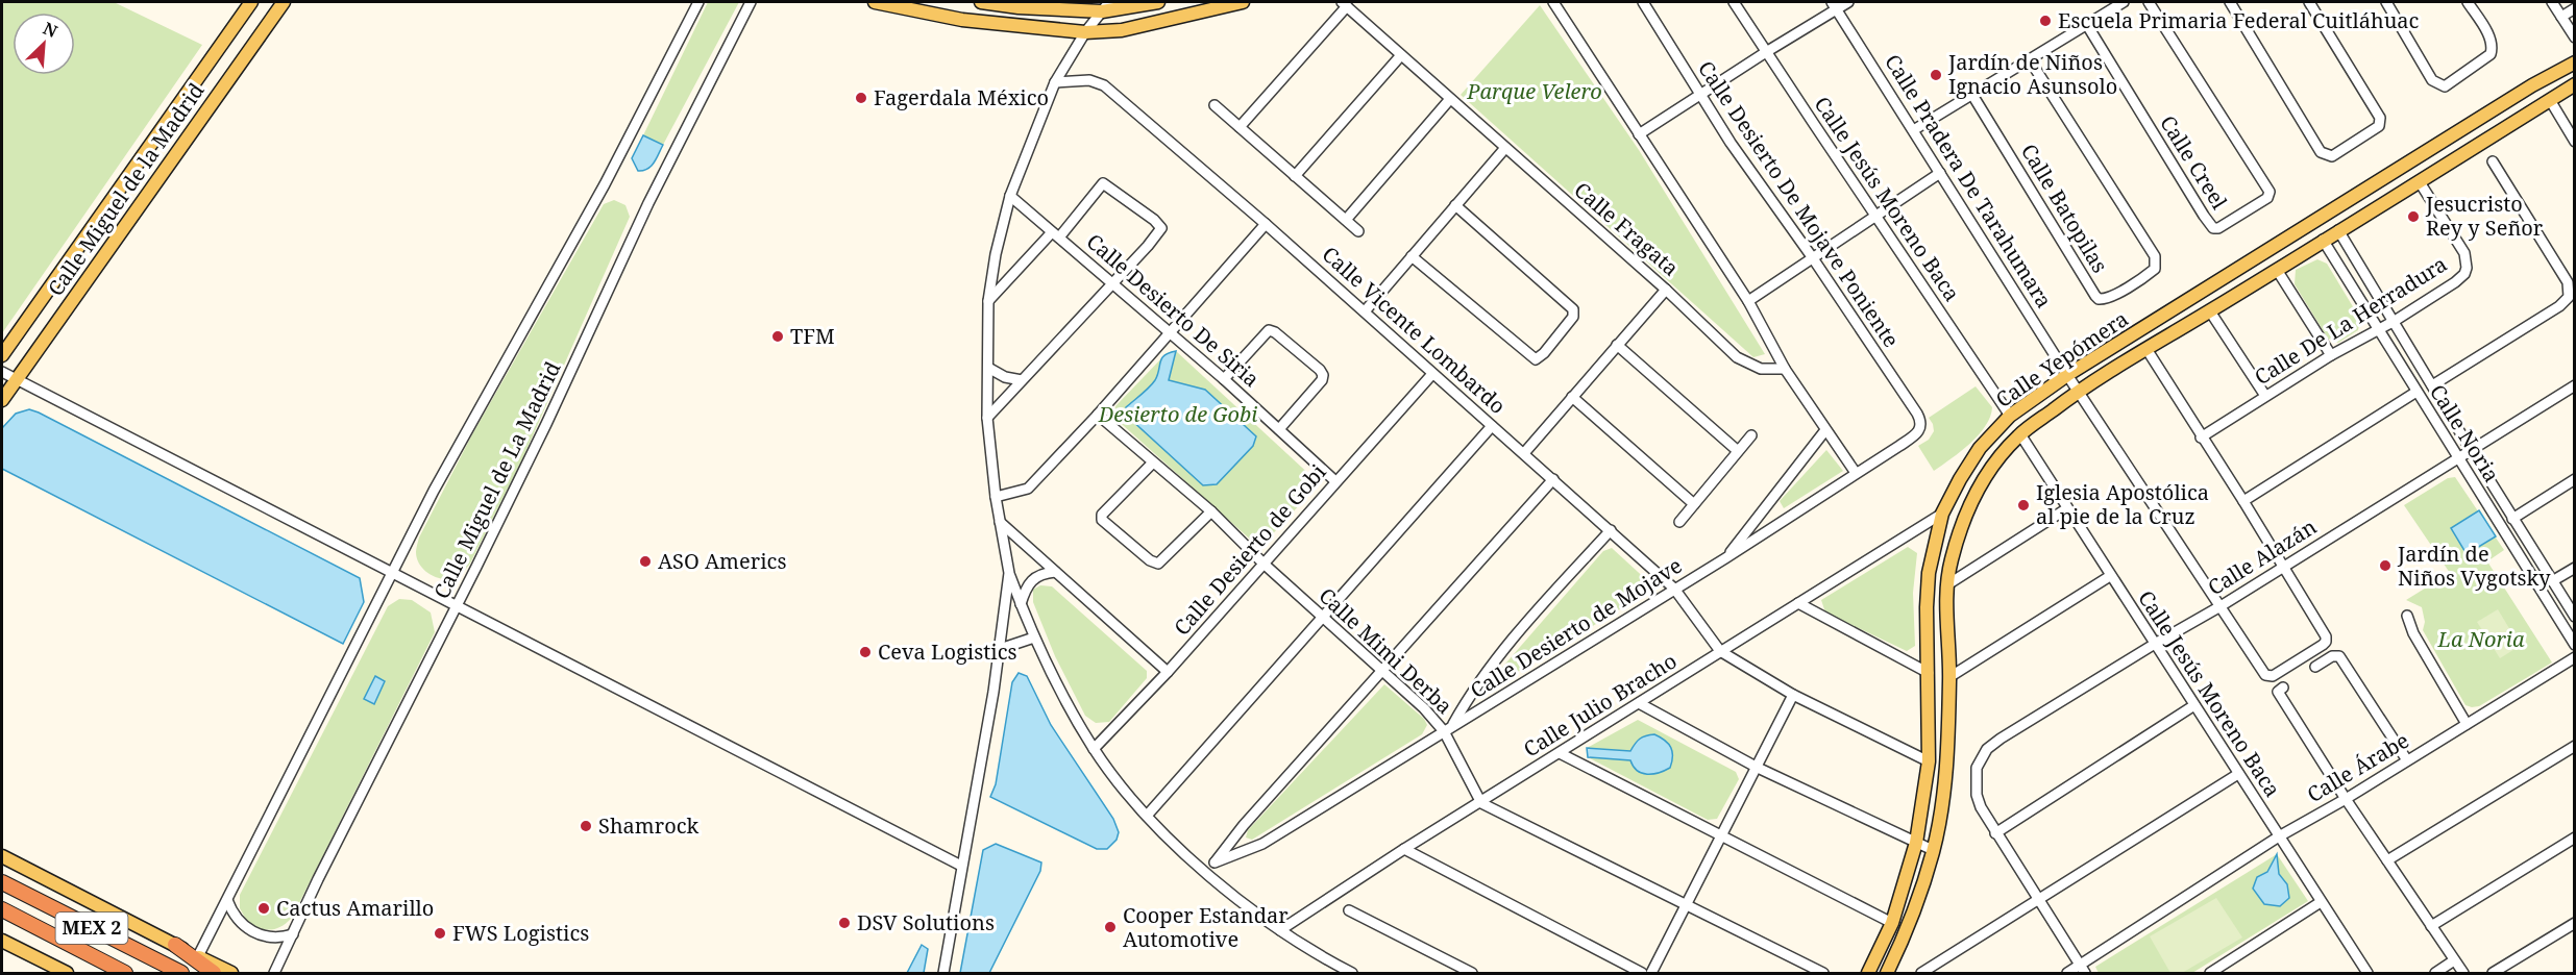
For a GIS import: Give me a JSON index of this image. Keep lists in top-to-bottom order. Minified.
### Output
{"streets":{"highway":["MEX 2"],"main road":["Calle Miguel de la Madrid","Calle Yepómera"],"street":["Calle Creel","Calle Pradera De Tarahumara","Calle Jesús Moreno Baca","Calle Desierto De Mojave Poniente","Calle Batopilas","Calle Fragata","Calle Desierto De Siria","Calle De La Herradura","Calle Vicente Lombardo","Calle Noria","Calle Miguel de La Madrid","Calle Desierto de Gobi","Calle Alazán","Calle Desierto de Mojave","Calle Mimi Derba","Calle Julio Bracho","Calle Árabe"]},"crossings":[["Calle Pradera De Tarahumara","Calle Yepómera"],["Calle Pradera De Tarahumara","Calle Alazán"],["Calle Jesús Moreno Baca","Calle Yepómera"],["Calle Jesús Moreno Baca","Calle Alazán"],["Calle Jesús Moreno Baca","Calle Árabe"],["Calle Desierto De Mojave Poniente","Calle Desierto de Mojave"],["Calle Desierto De Siria","Calle Vicente Lombardo"],["Calle Desierto De Siria","Calle Desierto de Gobi"],["Calle Desierto De Siria","Calle Mimi Derba"],["Calle De La Herradura","Calle Yepómera"],["Calle De La Herradura","Calle Noria"],["Calle Vicente Lombardo","Calle Desierto de Gobi"],["Calle Vicente Lombardo","Calle Desierto de Mojave"],["Calle Vicente Lombardo","Calle Julio Bracho"],["Calle Yepómera","Calle Noria"],["Calle Yepómera","Calle Julio Bracho"],["Calle Noria","Calle Alazán"],["Calle Desierto de Gobi","Calle Mimi Derba"],["Calle Desierto de Mojave","Calle Mimi Derba"],["Calle Mimi Derba","Calle Julio Bracho"]],"parks":["Parque Velero","Desierto de Gobi","La Noria"],"places":["Escuela Primaria Federal Cuitláhuac","Jardín de Niños Ignacio Asunsolo","Fagerdala México","Jesucristo Rey y Señor","TFM","Iglesia Apostólica al pie de la Cruz","ASO Americs","Jardín de Niños Vygotsky","Ceva Logistics","Shamrock","Cactus Amarillo","DSV Solutions","Cooper Estandar Automotive","FWS Logistics"],"north":"top right"}
